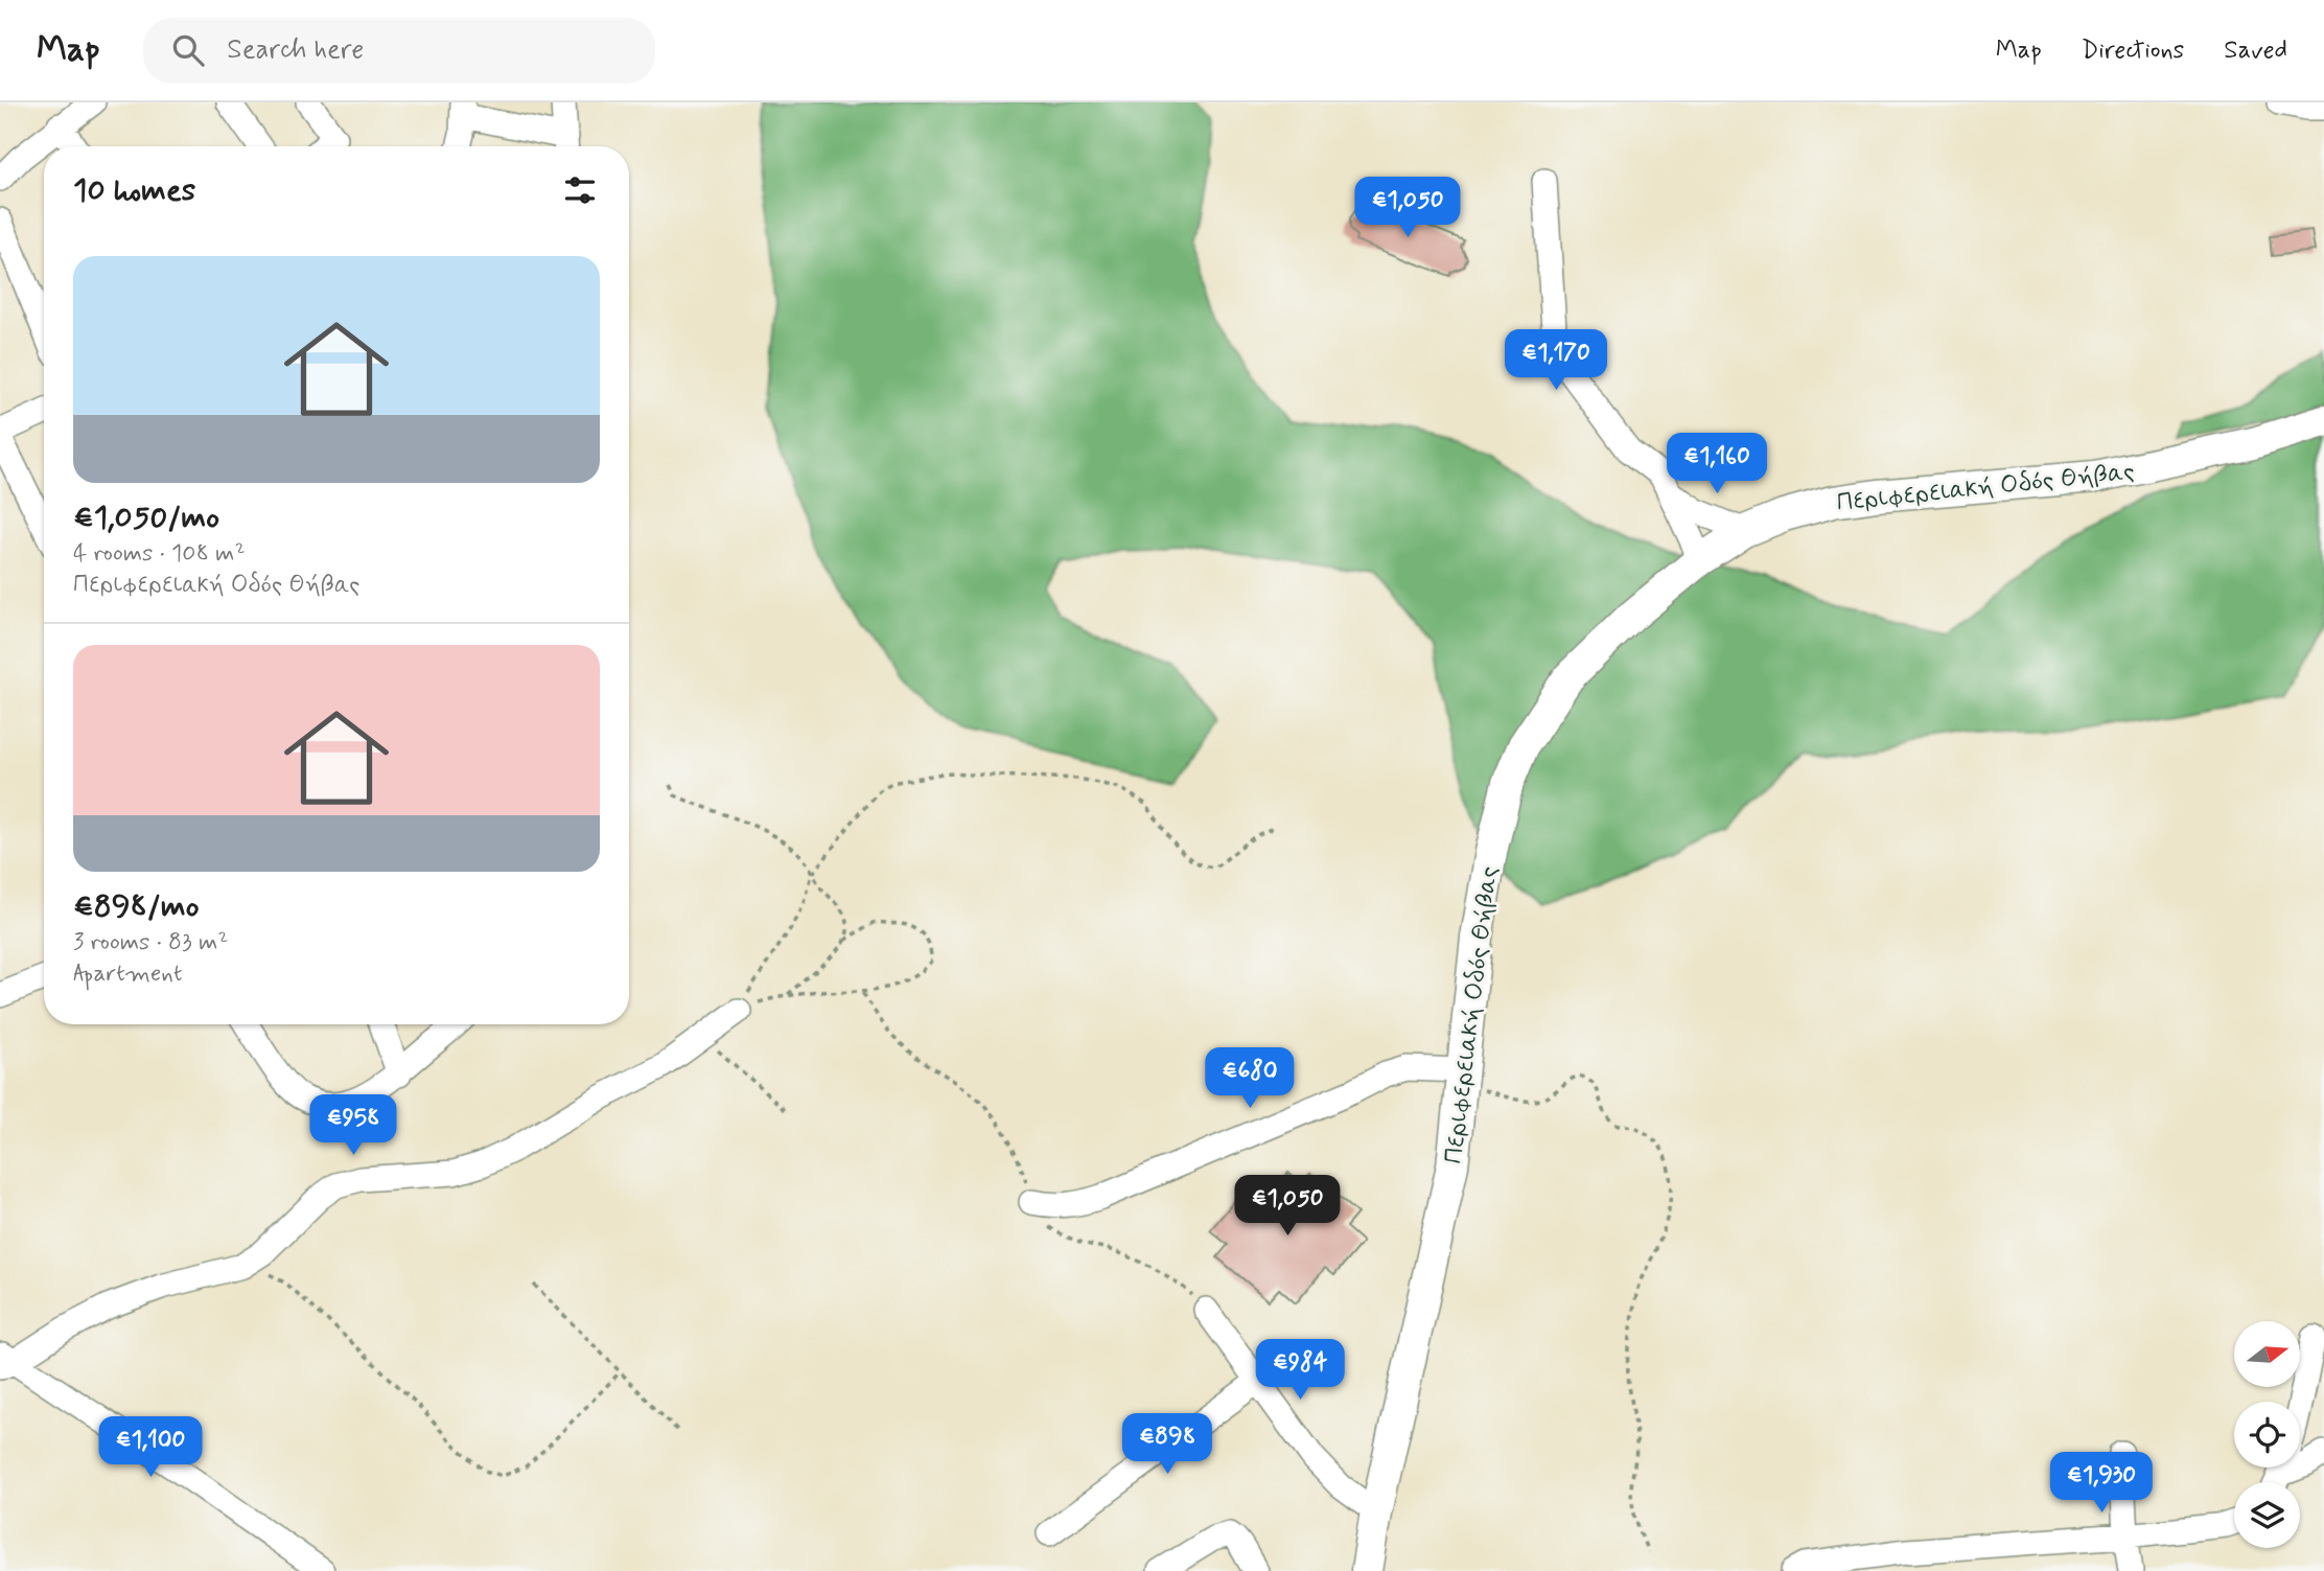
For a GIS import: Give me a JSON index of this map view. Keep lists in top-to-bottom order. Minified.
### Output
{"streets":{"main road":["Περιφερειακή Οδός Θήβας"]},"north":"right","page":{"header":"Map","search":"Search here","nav":["Map","Directions","Saved"],"heading":"10 homes","price":["€1,050","€1,170","€1,160","€680","€958","€1,050","€984","€898","€1,100","€1,930"],"list":[{"name":"€1,050/mo","note":"4 rooms · 108 m² · Περιφερειακή Οδός Θήβας"},{"name":"€898/mo","note":"3 rooms · 83 m² · Apartment"}]}}
